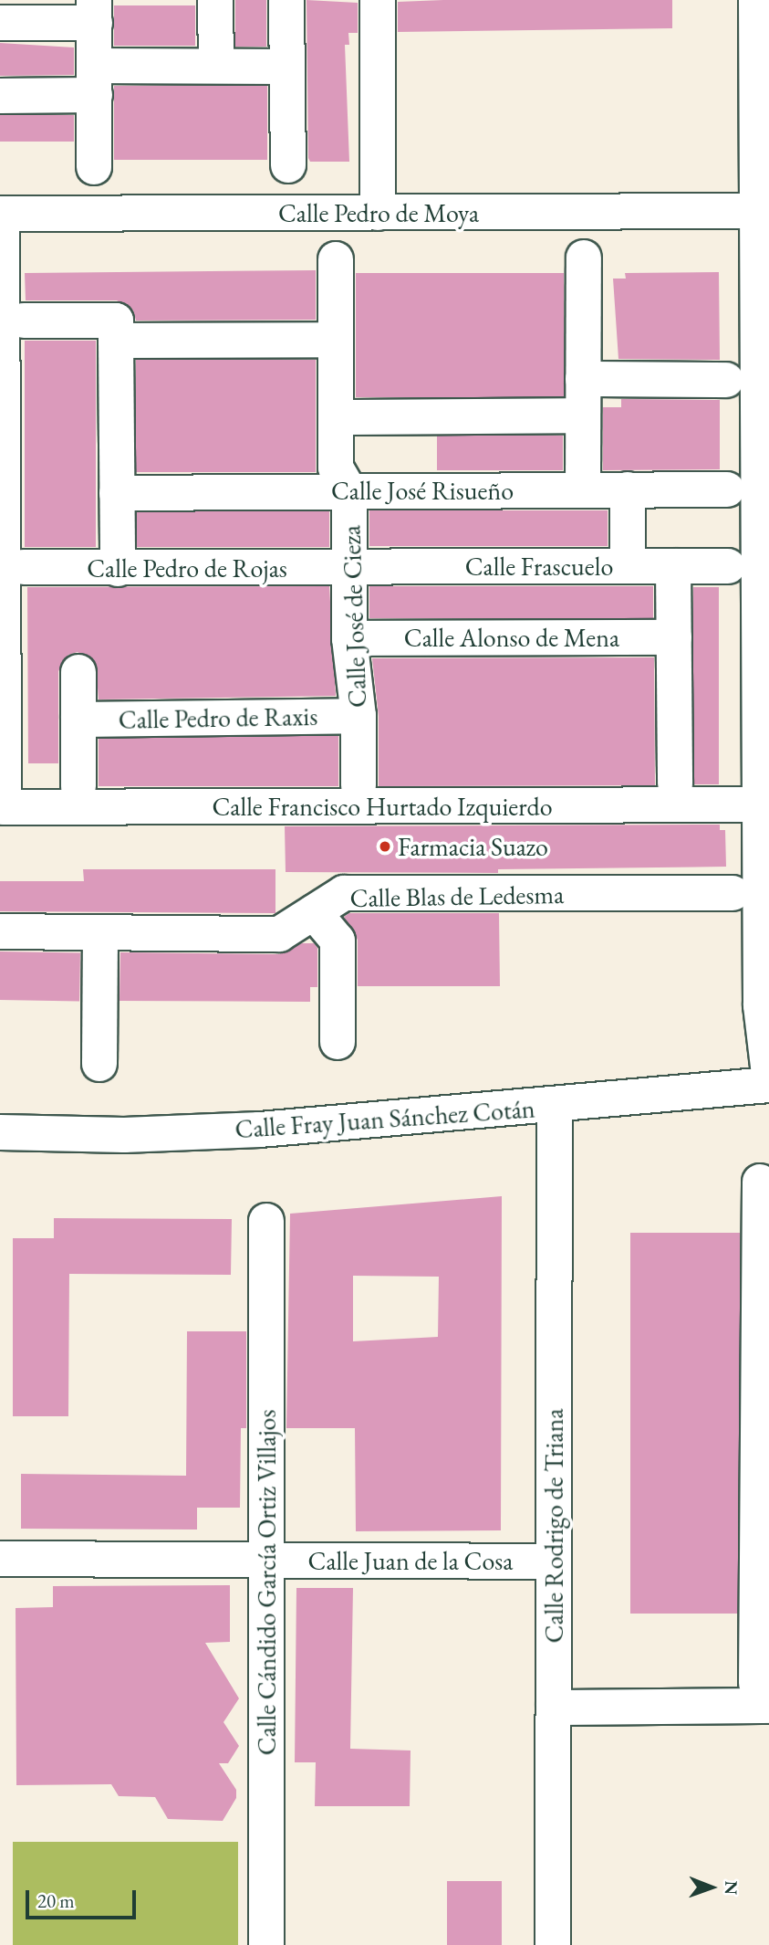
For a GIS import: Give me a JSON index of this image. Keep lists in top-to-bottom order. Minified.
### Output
{"streets":{"street":["Calle Pedro de Moya","Calle José Risueño","Calle Frascuelo","Calle Pedro de Rojas","Calle José de Cieza","Calle Alonso de Mena","Calle Pedro de Raxis","Calle Francisco Hurtado Izquierdo","Calle Blas de Ledesma","Calle Fray Juan Sánchez Cotán","Calle Rodrigo de Triana","Calle Juan de la Cosa","Calle Cándido García Ortiz Villajos"]},"crossings":[["Calle Pedro de Moya","Calle Francisco Hurtado Izquierdo"],["Calle José Risueño","Calle José de Cieza"],["Calle Frascuelo","Calle Pedro de Rojas"],["Calle Frascuelo","Calle José de Cieza"],["Calle Pedro de Rojas","Calle José de Cieza"],["Calle José de Cieza","Calle Alonso de Mena"],["Calle José de Cieza","Calle Pedro de Raxis"],["Calle Fray Juan Sánchez Cotán","Calle Rodrigo de Triana"],["Calle Rodrigo de Triana","Calle Juan de la Cosa"],["Calle Juan de la Cosa","Calle Cándido García Ortiz Villajos"]],"places":["Farmacia Suazo"],"scale_bar":"20 m","north":"right"}
